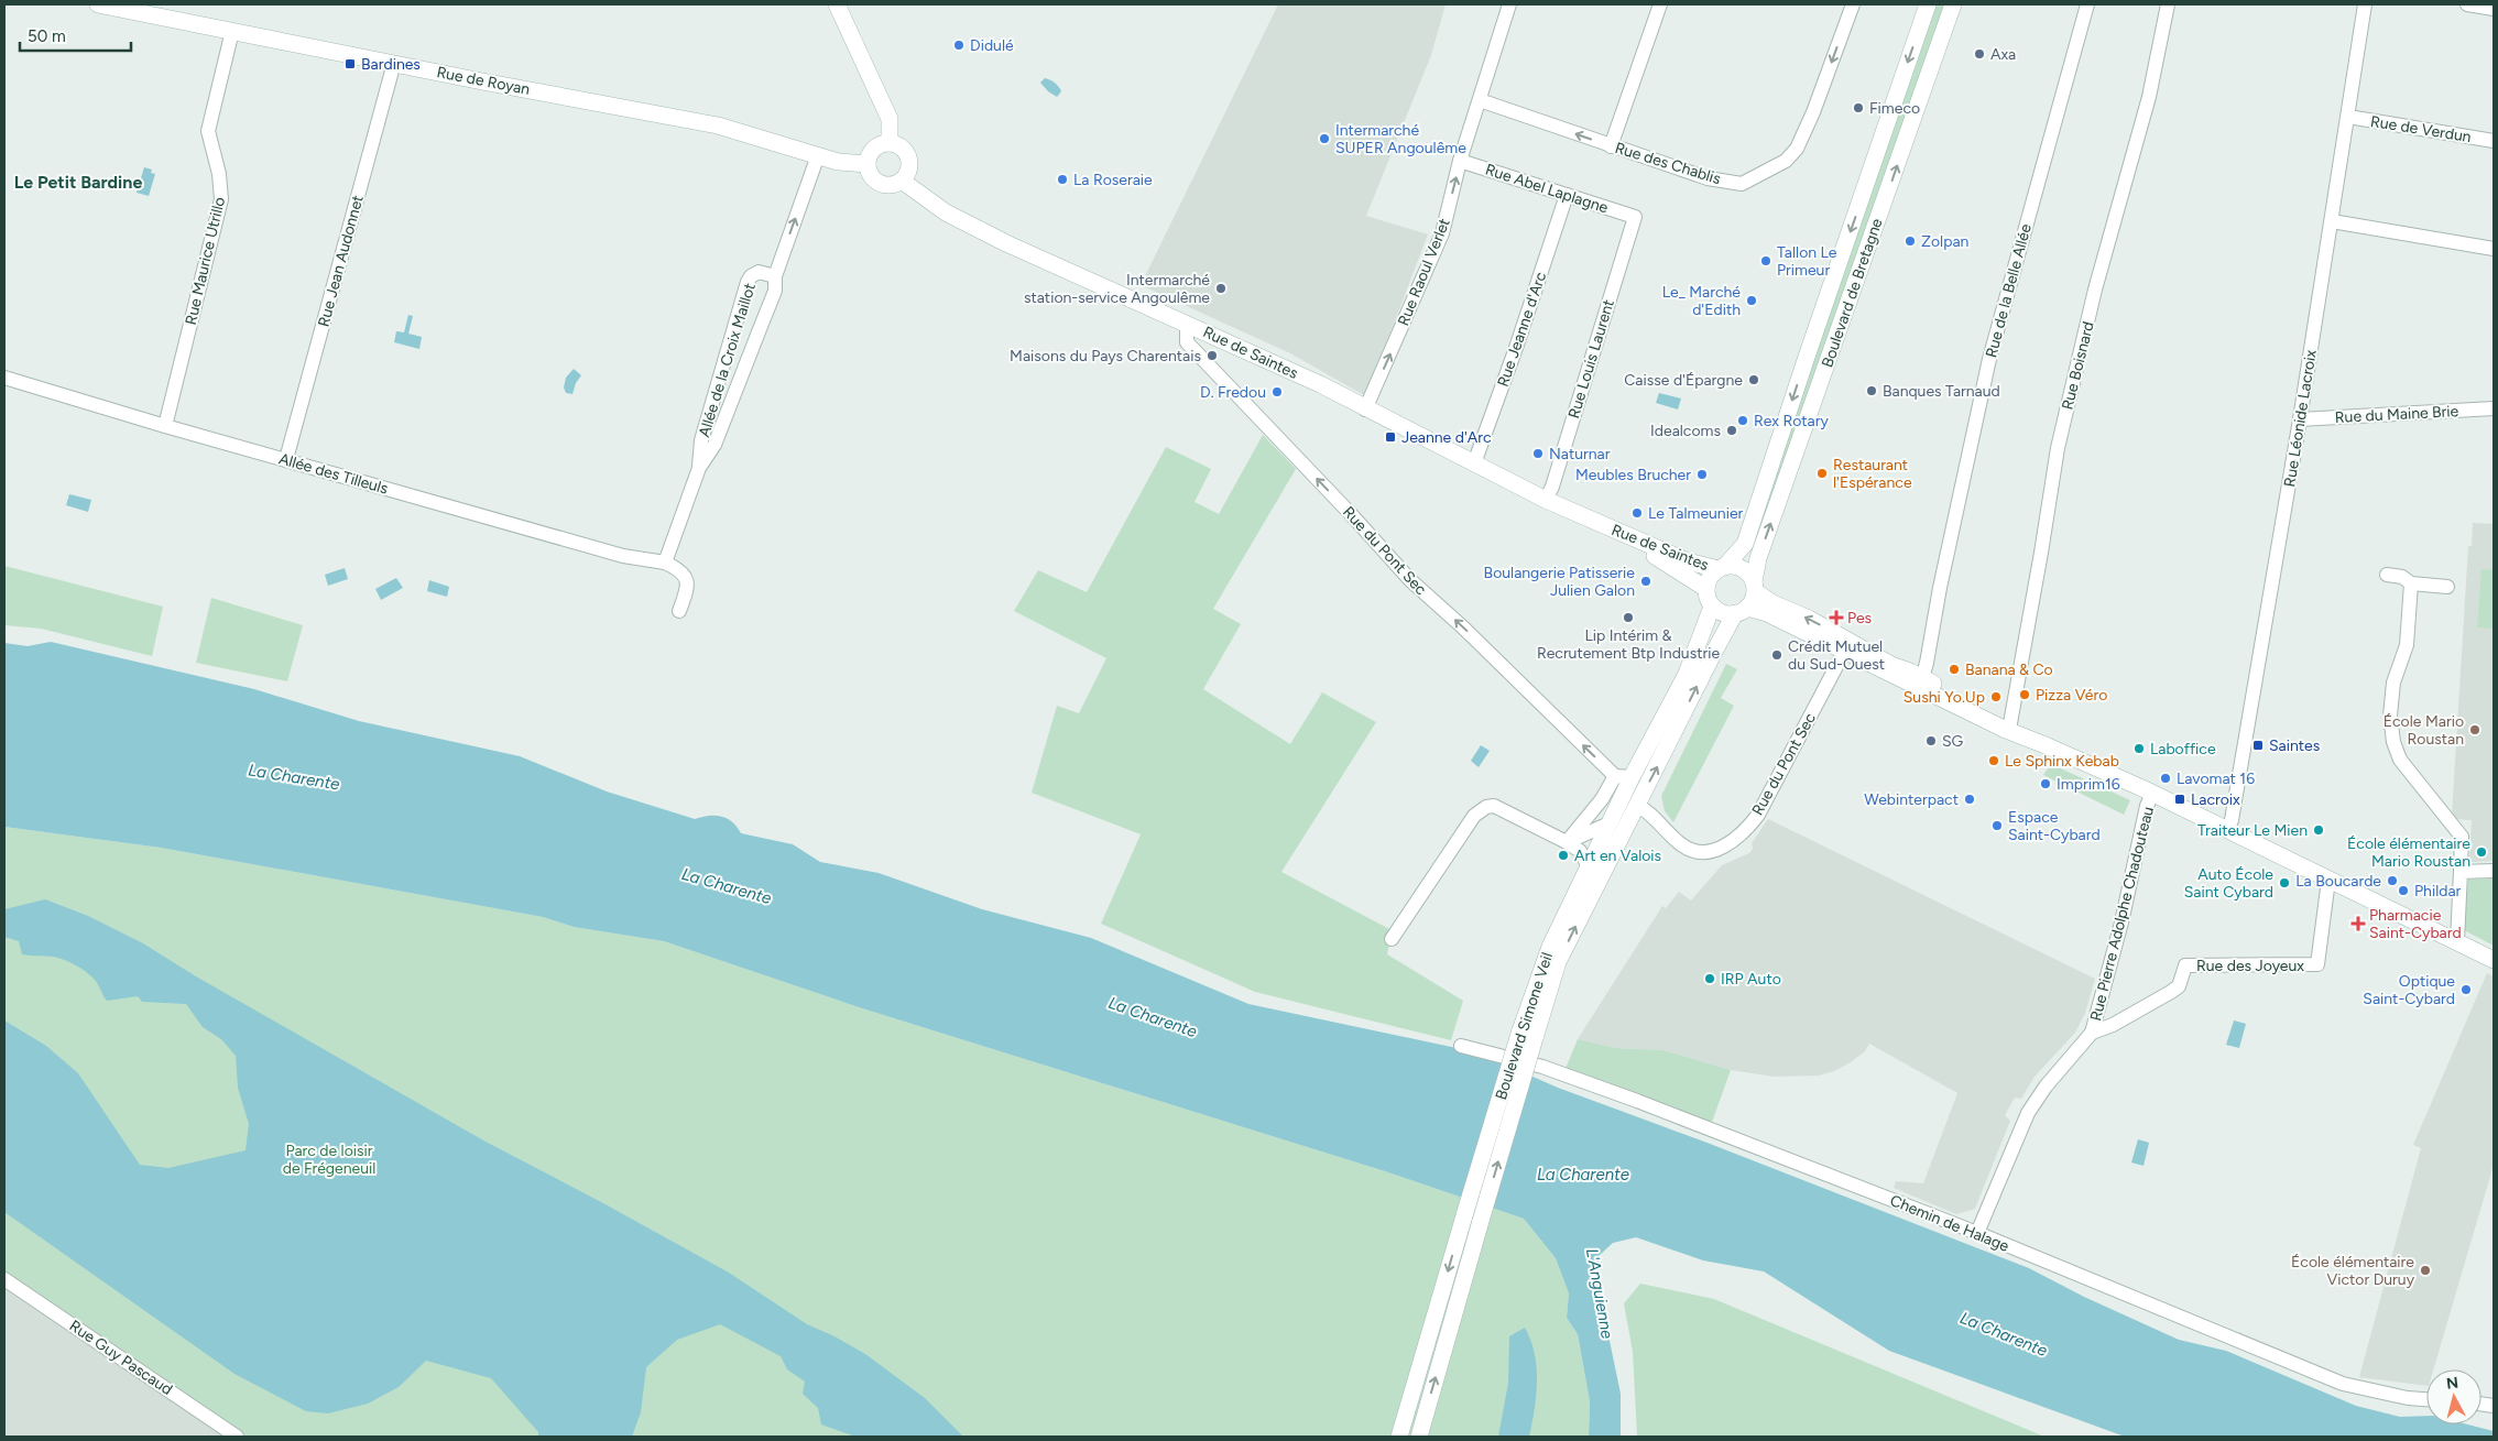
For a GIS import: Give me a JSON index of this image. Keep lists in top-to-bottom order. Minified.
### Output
{"streets":{"main road":["Rue de Royan","Boulevard de Bretagne","Rue de Saintes","Boulevard Simone Veil"],"street":["Rue de Verdun","Rue des Chablis","Rue Abel Laplagne","Rue Maurice Utrillo","Rue Jean Audonnet","Rue Raoul Verlet","Rue de la Belle Allée","Rue Jeanne d'Arc","Rue Louis Laurent","Allée de la Croix Maillot","Rue Boisnard","Rue du Maine Brie","Rue Léonide Lacroix","Allée des Tilleuls","Rue du Pont Sec","Rue Pierre Adolphe Chadouteau","Rue des Joyeux","Chemin de Halage","Rue Guy Pascaud"]},"crossings":[["Rue de Royan","Rue Maurice Utrillo"],["Rue de Royan","Rue Jean Audonnet"],["Rue de Royan","Rue de Saintes"],["Rue de Royan","Allée de la Croix Maillot"],["Rue de Verdun","Rue Léonide Lacroix"],["Rue des Chablis","Rue Raoul Verlet"],["Rue Abel Laplagne","Rue Raoul Verlet"],["Rue Abel Laplagne","Rue Jeanne d'Arc"],["Rue Abel Laplagne","Rue Louis Laurent"],["Rue Maurice Utrillo","Allée des Tilleuls"],["Rue Jean Audonnet","Allée des Tilleuls"],["Rue Raoul Verlet","Rue de Saintes"],["Boulevard de Bretagne","Rue de Saintes"],["Boulevard de Bretagne","Boulevard Simone Veil"],["Rue Jeanne d'Arc","Rue de Saintes"],["Rue de Saintes","Rue Louis Laurent"],["Rue de Saintes","Rue du Pont Sec"],["Rue de Saintes","Boulevard Simone Veil"],["Allée de la Croix Maillot","Allée des Tilleuls"],["Rue du Maine Brie","Rue Léonide Lacroix"],["Rue du Pont Sec","Boulevard Simone Veil"],["Rue Pierre Adolphe Chadouteau","Rue des Joyeux"],["Rue Pierre Adolphe Chadouteau","Chemin de Halage"]],"one_way":["Rue Raoul Verlet","Rue du Pont Sec"],"districts":["Le Petit Bardine"],"water":["La Charente","L'Anguienne"],"parks":["Parc de loisir de Frégeneuil"],"places":{"other":["Didulé","Axa","Fimeco","Intermarché SUPER Angoulême","La Roseraie","Zolpan","Tallon Le Primeur","Intermarché station-service Angoulême","Le_ Marché d'Edith","Maisons du Pays Charentais","Caisse d'Épargne","Banques Tarnaud","D. Fredou","Rex Rotary","Idealcoms","Naturnar","Restaurant l'Espérance","Meubles Brucher","Le Talmeunier","Boulangerie Patisserie Julien Galon","Lip Intérim & Recrutement Btp Industrie","Crédit Mutuel du Sud-Ouest","Banana & Co","Pizza Véro","Sushi Yo.Up","École Mario Roustan","SG","Laboffice","Le Sphinx Kebab","Lavomat 16","Imprim16","Webinterpact","Espace Saint-Cybard","Traiteur Le Mien","École élémentaire Mario Roustan","Art en Valois","La Boucarde","Auto École Saint Cybard","Phildar","IRP Auto","Optique Saint-Cybard","École élémentaire Victor Duruy"],"transit":["Bardines","Jeanne d'Arc","Saintes","Lacroix"],"health":["Pes","Pharmacie Saint-Cybard"]},"scale_bar":"50 m","north":"top"}
